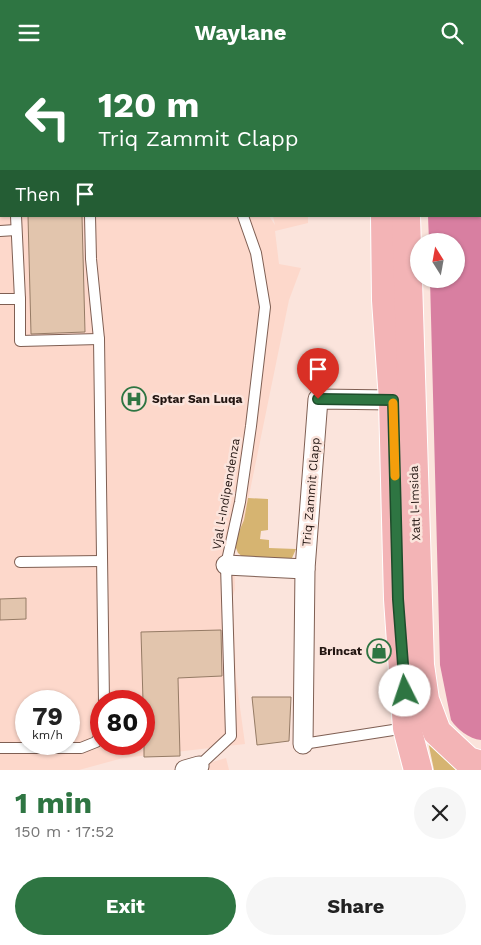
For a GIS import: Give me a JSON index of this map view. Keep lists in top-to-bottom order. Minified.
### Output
{"streets":{"highway":["Xatt l-Imsida"],"street":["Triq Zammit Clapp"],"lane":["Vjal l-Indipendenza"]},"crossings":[["Triq Zammit Clapp","Xatt l-Imsida"]],"places":{"hospital":["Sptar San Luqa"],"shop":["Brincat"]},"north":"top","page":{"header":"Waylane","turn":["120 m","Triq Zammit Clapp"],"then":"Then","speed":"79 km/h","limit":"80","heading":["1 min","150 m · 17:52"],"buttons":["Exit","Share"]}}
